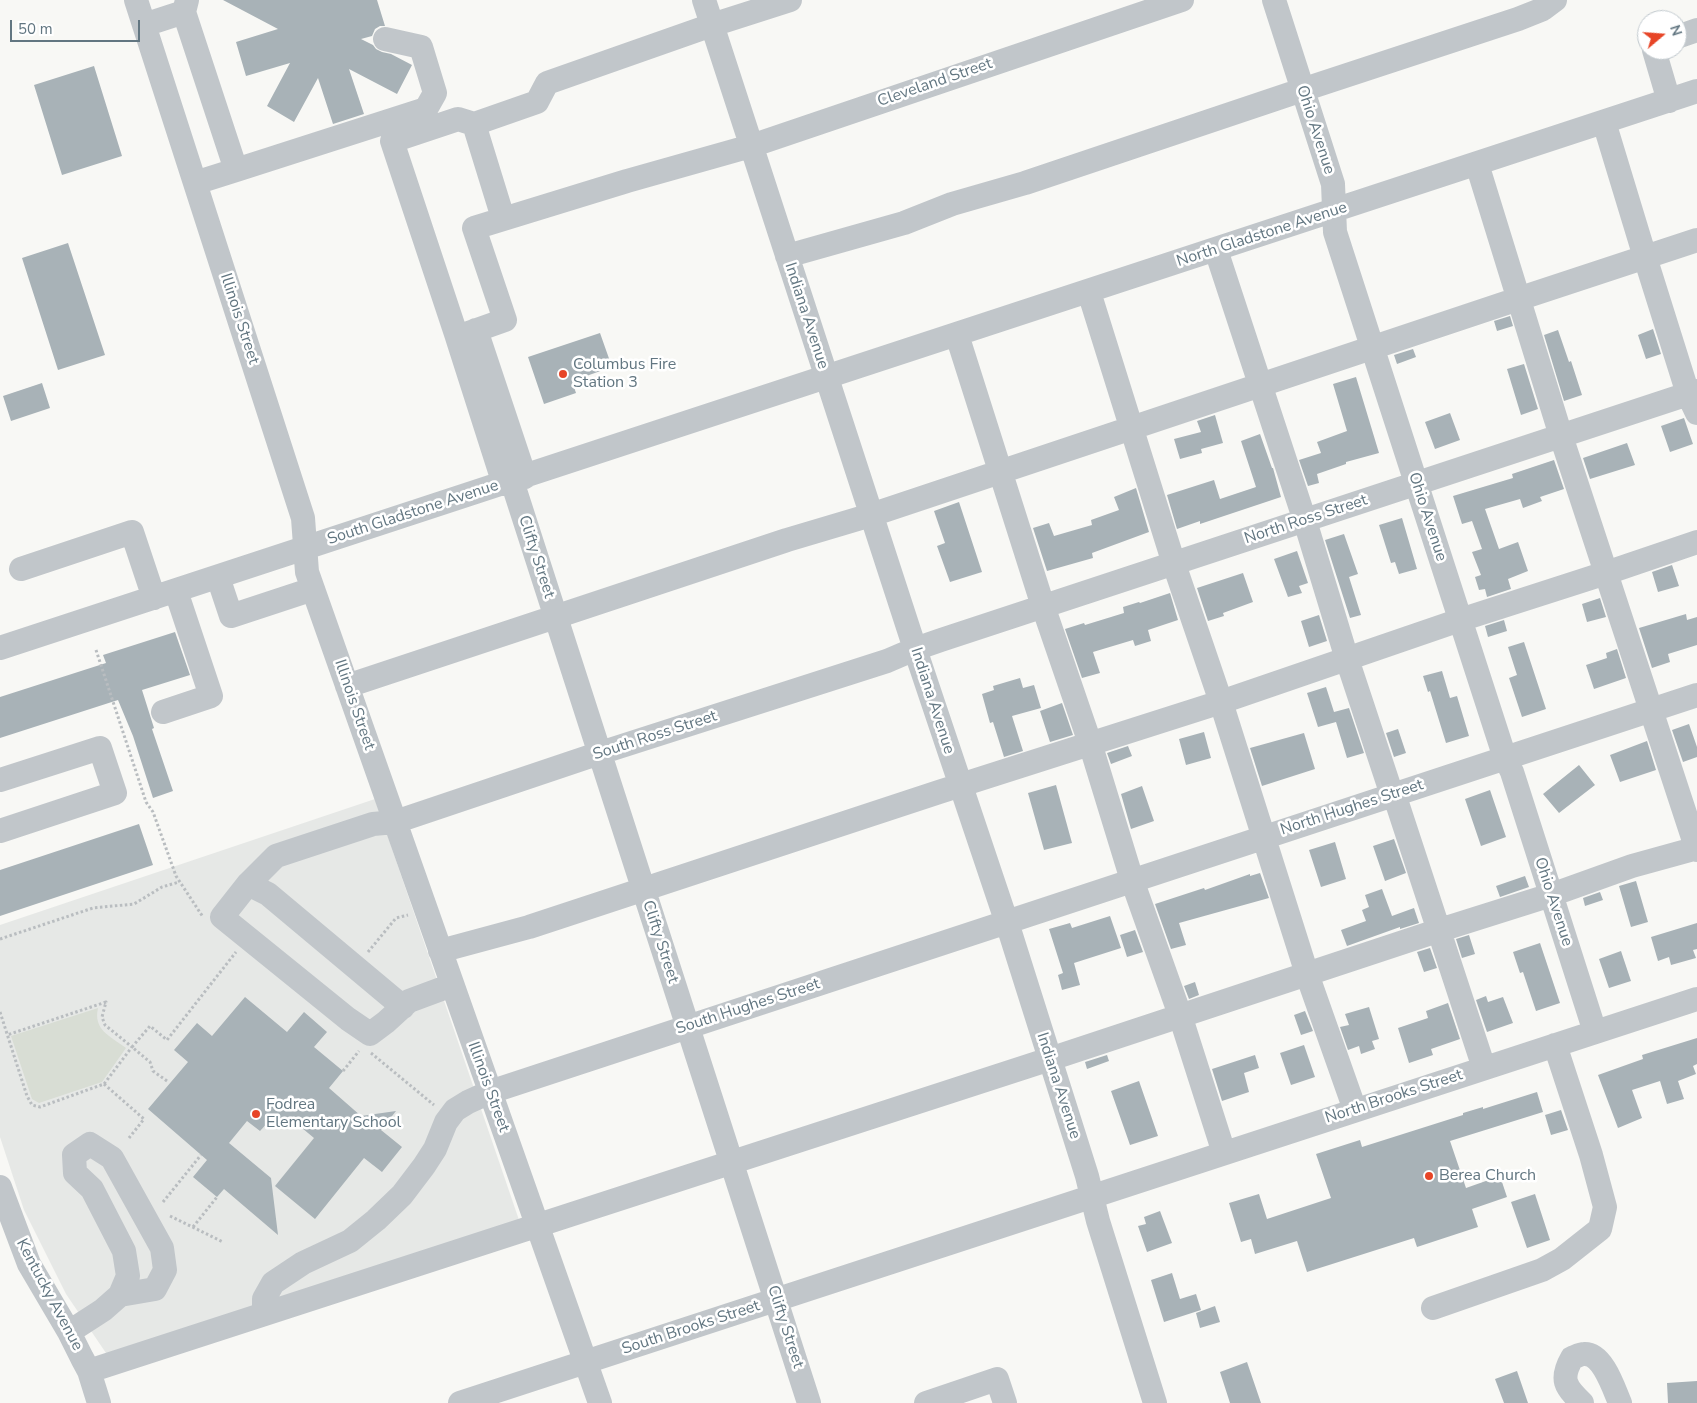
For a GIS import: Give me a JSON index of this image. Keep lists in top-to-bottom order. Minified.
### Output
{"streets":{"street":["Cleveland Street","Ohio Avenue","North Gladstone Avenue","Indiana Avenue","Illinois Street","South Gladstone Avenue","North Ross Street","Clifty Street","South Ross Street","North Hughes Street","South Hughes Street","North Brooks Street","Kentucky Avenue","South Brooks Street"]},"crossings":[["Cleveland Street","Indiana Avenue"],["Cleveland Street","Clifty Street"],["Ohio Avenue","North Gladstone Avenue"],["Ohio Avenue","North Ross Street"],["Ohio Avenue","North Hughes Street"],["Ohio Avenue","North Brooks Street"],["North Gladstone Avenue","Indiana Avenue"],["North Gladstone Avenue","South Gladstone Avenue"],["Indiana Avenue","South Gladstone Avenue"],["Indiana Avenue","North Ross Street"],["Indiana Avenue","South Ross Street"],["Indiana Avenue","North Hughes Street"],["Indiana Avenue","South Hughes Street"],["Indiana Avenue","North Brooks Street"],["Indiana Avenue","South Brooks Street"],["Illinois Street","South Gladstone Avenue"],["Illinois Street","South Ross Street"],["Illinois Street","South Hughes Street"],["Illinois Street","South Brooks Street"],["South Gladstone Avenue","Clifty Street"],["North Ross Street","South Ross Street"],["Clifty Street","South Ross Street"],["Clifty Street","South Hughes Street"],["Clifty Street","South Brooks Street"],["North Hughes Street","South Hughes Street"],["North Brooks Street","South Brooks Street"]],"places":["Columbus Fire Station 3","Fodrea Elementary School","Berea Church"],"scale_bar":"50 m","north":"right"}
